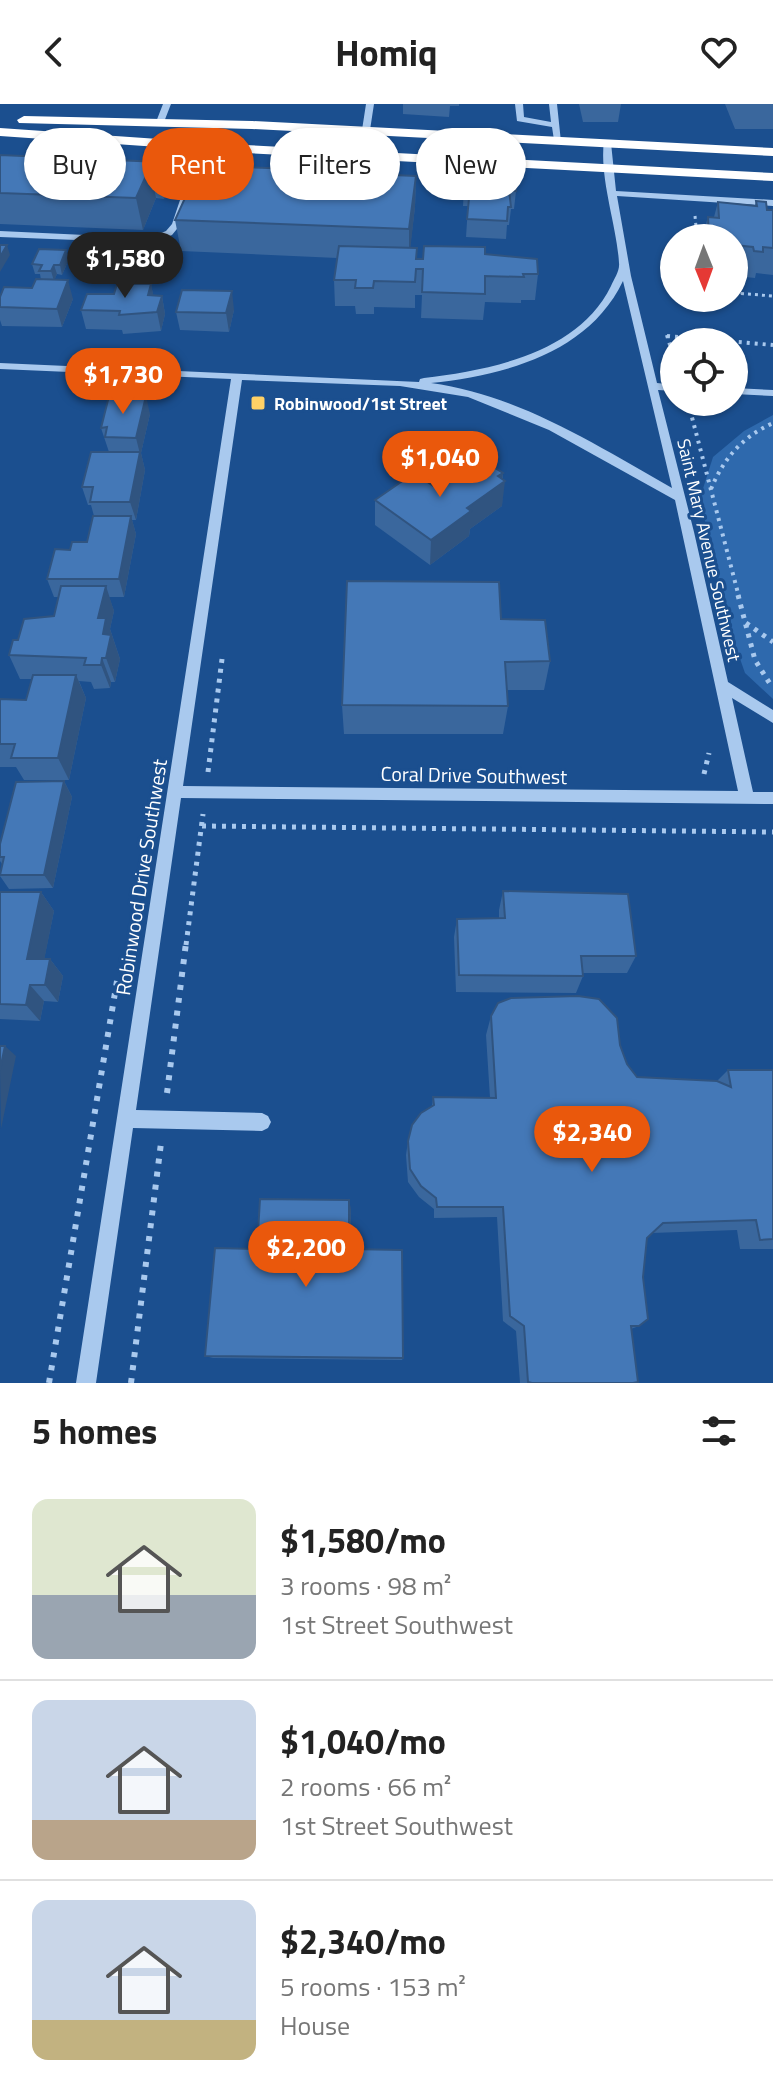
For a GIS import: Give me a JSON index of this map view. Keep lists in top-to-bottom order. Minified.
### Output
{"streets":{"street":["Saint Mary Avenue Southwest","Coral Drive Southwest","Robinwood Drive Southwest"]},"crossings":[["Saint Mary Avenue Southwest","Coral Drive Southwest"],["Coral Drive Southwest","Robinwood Drive Southwest"]],"places":{"transit":["Robinwood/1st Street"]},"north":"bottom","page":{"header":"Homiq","chip":["Buy","Rent","Filters","New"],"price":["$1,580","$1,730","$1,040","$2,340","$2,200"],"heading":"5 homes","list":[{"name":"$1,580/mo","note":"3 rooms · 98 m² · 1st Street Southwest"},{"name":"$1,040/mo","note":"2 rooms · 66 m² · 1st Street Southwest"},{"name":"$2,340/mo","note":"5 rooms · 153 m² · House"}]}}
